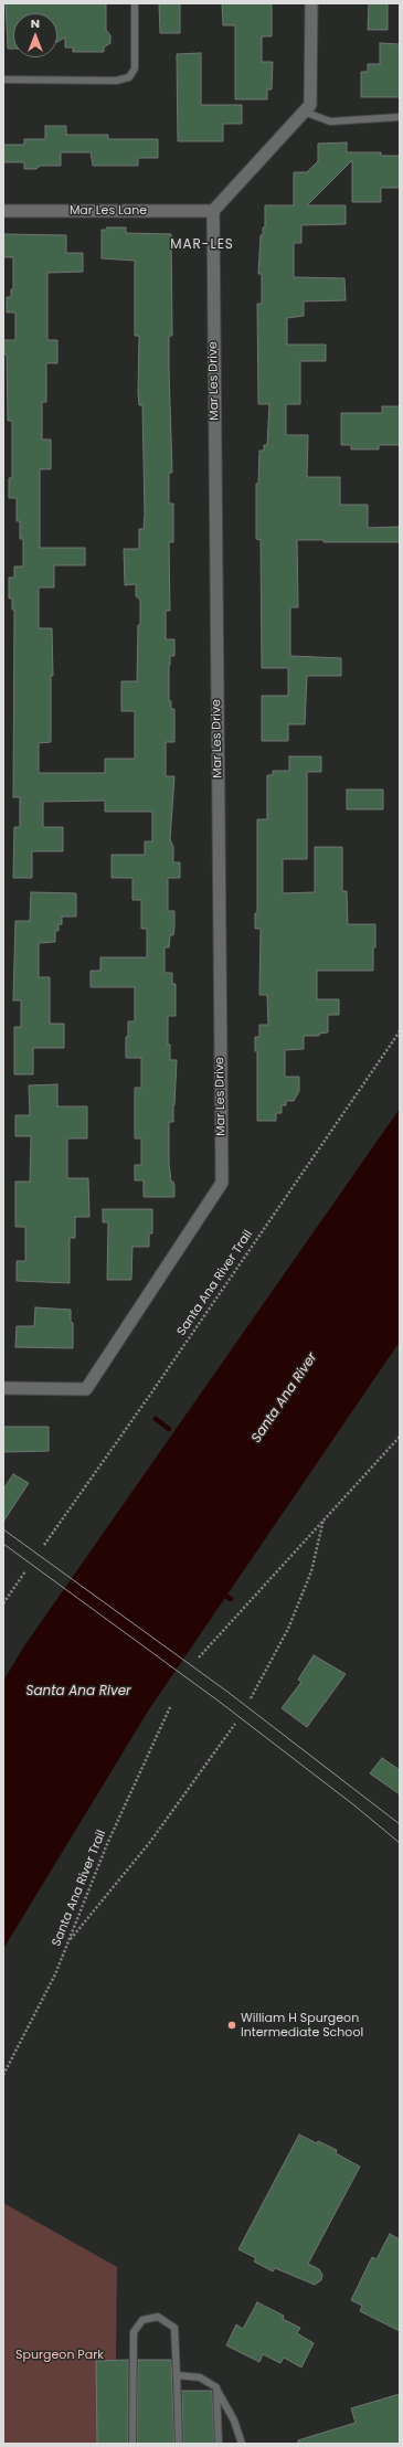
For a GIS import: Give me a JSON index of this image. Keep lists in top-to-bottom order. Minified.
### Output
{"streets":{"street":["Mar Les Lane","Mar Les Drive"],"path":["Santa Ana River Trail"]},"crossings":[["Mar Les Lane","Mar Les Drive"]],"districts":["MAR-LES"],"water":["Santa Ana River"],"parks":["Spurgeon Park"],"places":["William H Spurgeon Intermediate School"],"north":"top"}
